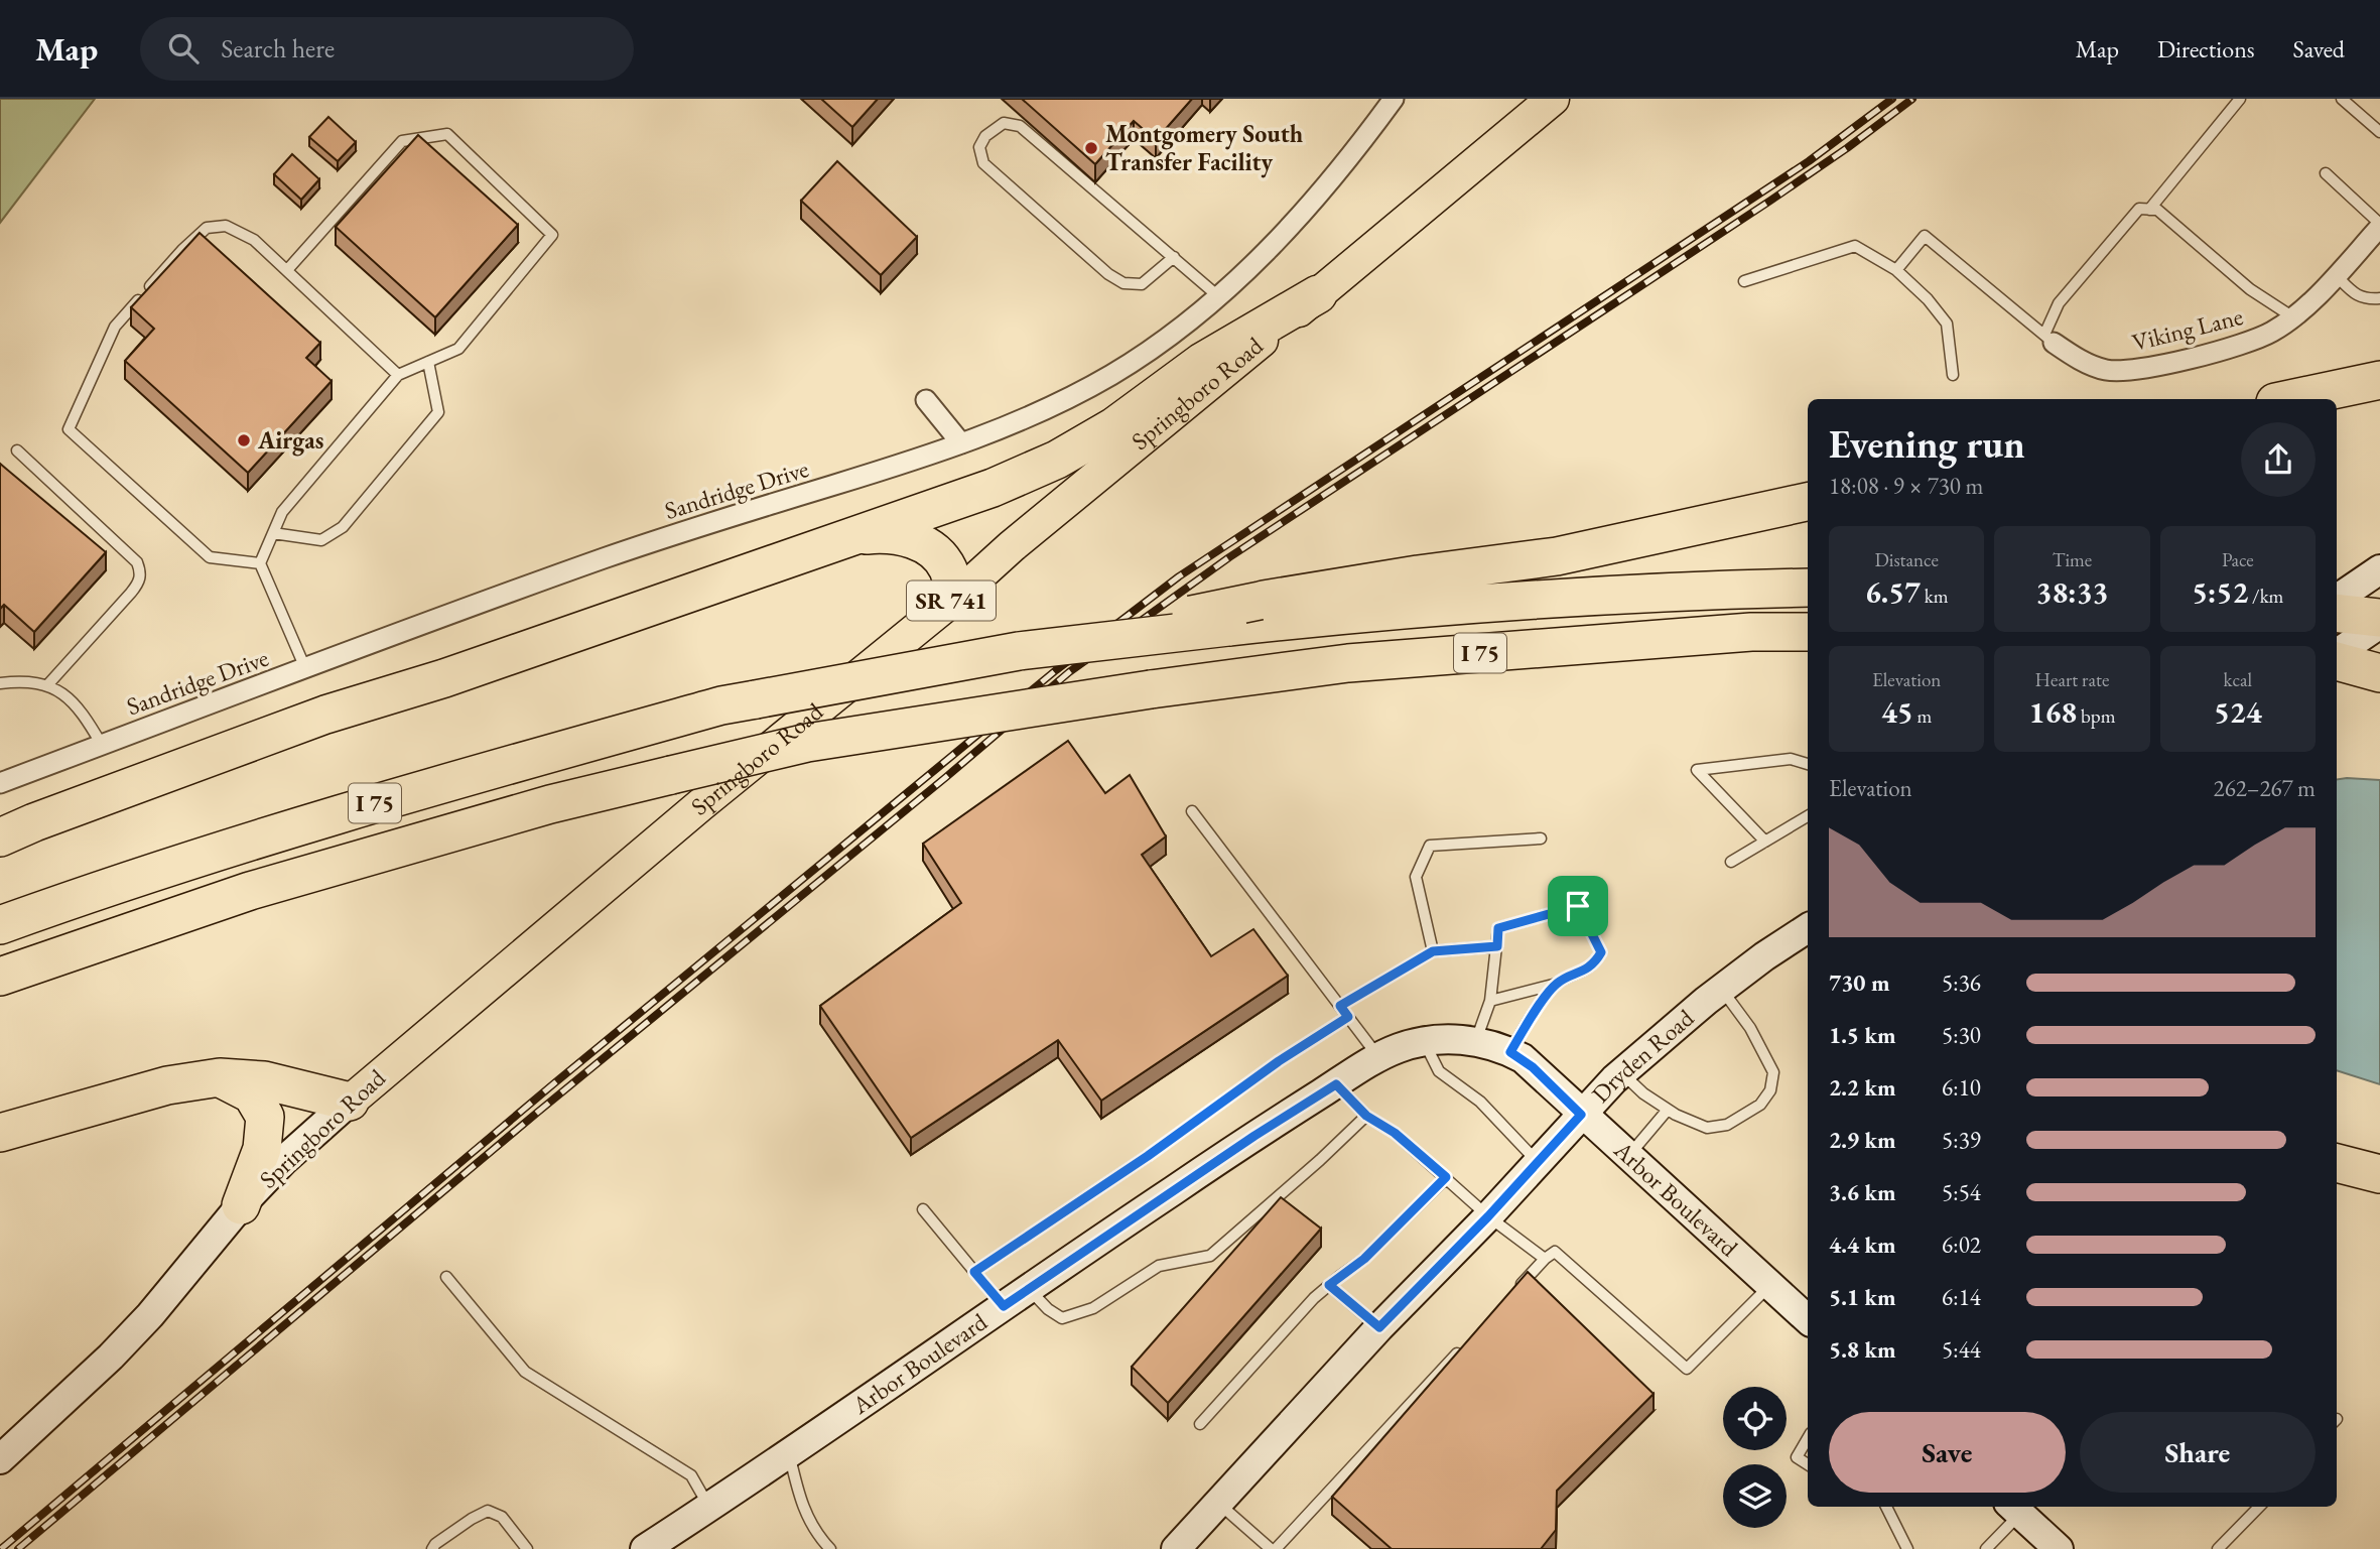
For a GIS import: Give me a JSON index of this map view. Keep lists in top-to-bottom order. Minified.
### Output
{"streets":{"highway":["I 75"],"main road":["Springboro Road","SR 741"],"street":["Viking Lane","Sandridge Drive","Dryden Road","Arbor Boulevard"]},"crossings":[["Dryden Road","Arbor Boulevard"]],"places":["Montgomery South Transfer Facility","Airgas"],"page":{"header":"Map","search":"Search here","nav":["Map","Directions","Saved"],"heading":["Evening run","18:08 · 9 × 730 m"],"stats":[["Distance","6.57 km"],["Time","38:33"],["Pace","5:52 /km"],["Elevation","45 m"],["Heart rate","168 bpm"],["kcal","524"]],"chart":["Elevation","262–267 m"],"list":[{"name":"730 m","note":"5:36"},{"name":"1.5 km","note":"5:30"},{"name":"2.2 km","note":"6:10"},{"name":"2.9 km","note":"5:39"},{"name":"3.6 km","note":"5:54"},{"name":"4.4 km","note":"6:02"},{"name":"5.1 km","note":"6:14"},{"name":"5.8 km","note":"5:44"}],"buttons":["Save","Share"]}}
